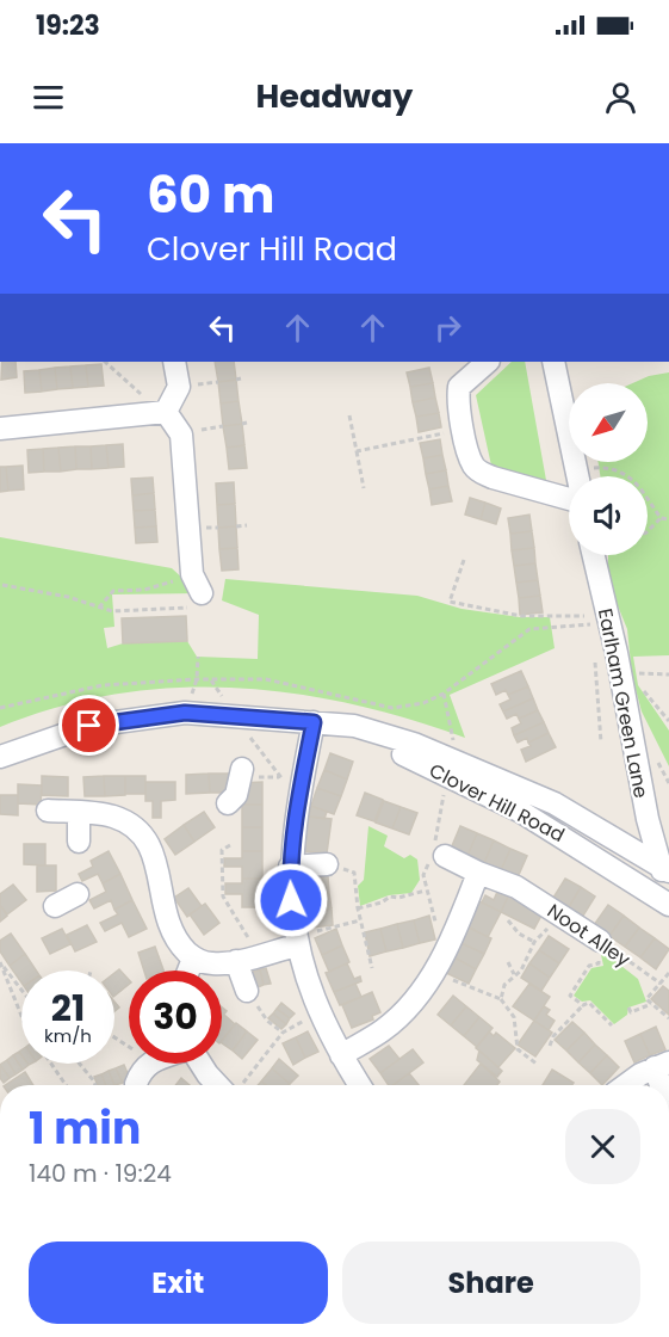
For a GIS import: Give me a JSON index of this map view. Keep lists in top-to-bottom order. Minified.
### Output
{"streets":{"street":["Earlham Green Lane","Clover Hill Road","Noot Alley"]},"crossings":[["Earlham Green Lane","Clover Hill Road"]],"north":"bottom left","page":{"status":"19:23","header":"Headway","turn":["60 m","Clover Hill Road"],"speed":"21 km/h","limit":"30","heading":["1 min","140 m · 19:24"],"buttons":["Exit","Share"]}}
